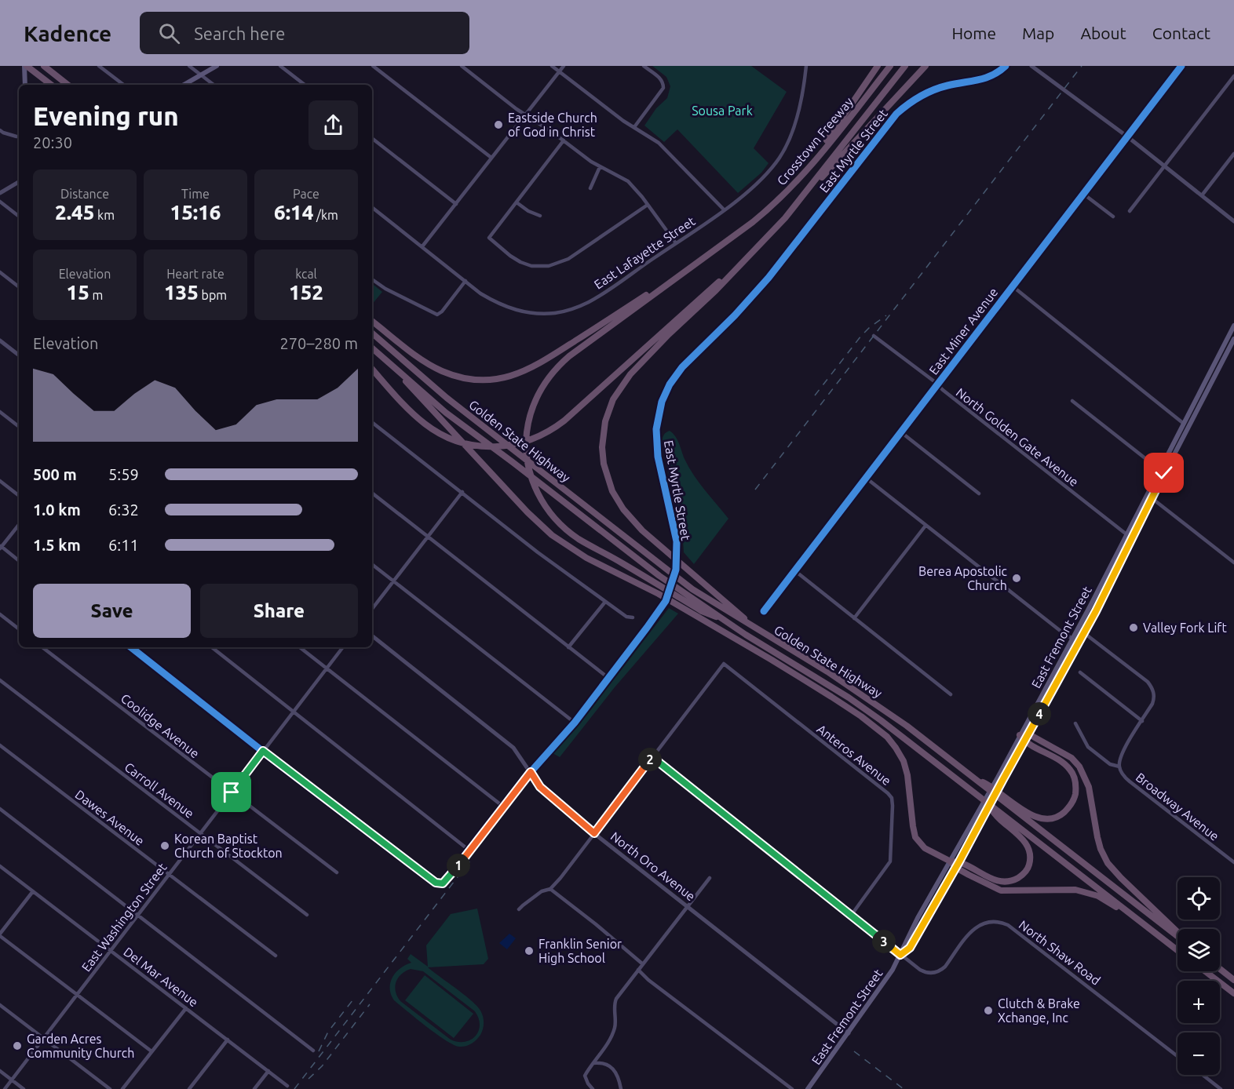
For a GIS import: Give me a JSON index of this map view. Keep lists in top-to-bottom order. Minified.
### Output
{"streets":{"highway":["Crosstown Freeway","Golden State Highway"],"main road":["East Fremont Street"],"street":["East Myrtle Street","East Lafayette Street","East Miner Avenue","North Golden Gate Avenue","Coolidge Avenue","Anteros Avenue","Carroll Avenue","Broadway Avenue","Dawes Avenue","North Oro Avenue","East Washington Street","North Shaw Road","Del Mar Avenue"]},"crossings":[["East Myrtle Street","North Oro Avenue"],["East Myrtle Street","East Washington Street"],["East Miner Avenue","North Golden Gate Avenue"],["North Golden Gate Avenue","East Fremont Street"],["East Fremont Street","North Oro Avenue"],["East Fremont Street","North Shaw Road"],["Coolidge Avenue","East Washington Street"],["Carroll Avenue","East Washington Street"],["Dawes Avenue","East Washington Street"],["East Washington Street","Del Mar Avenue"]],"parks":["Sousa Park"],"places":["Eastside Church of God in Christ","Berea Apostolic Church","Valley Fork Lift","Korean Baptist Church of Stockton","Franklin Senior High School","Clutch & Brake Xchange, Inc","Garden Acres Community Church"],"page":{"header":"Kadence","search":"Search here","nav":["Home","Map","About","Contact"],"heading":["Evening run","20:30"],"stats":[["Distance","2.45 km"],["Time","15:16"],["Pace","6:14 /km"],["Elevation","15 m"],["Heart rate","135 bpm"],["kcal","152"]],"chart":["Elevation","270–280 m"],"list":[{"name":"500 m","note":"5:59"},{"name":"1.0 km","note":"6:32"},{"name":"1.5 km","note":"6:11"}],"buttons":["Save","Share"],"pins":["4","2","1","3"],"map_buttons":["+","−"]}}
